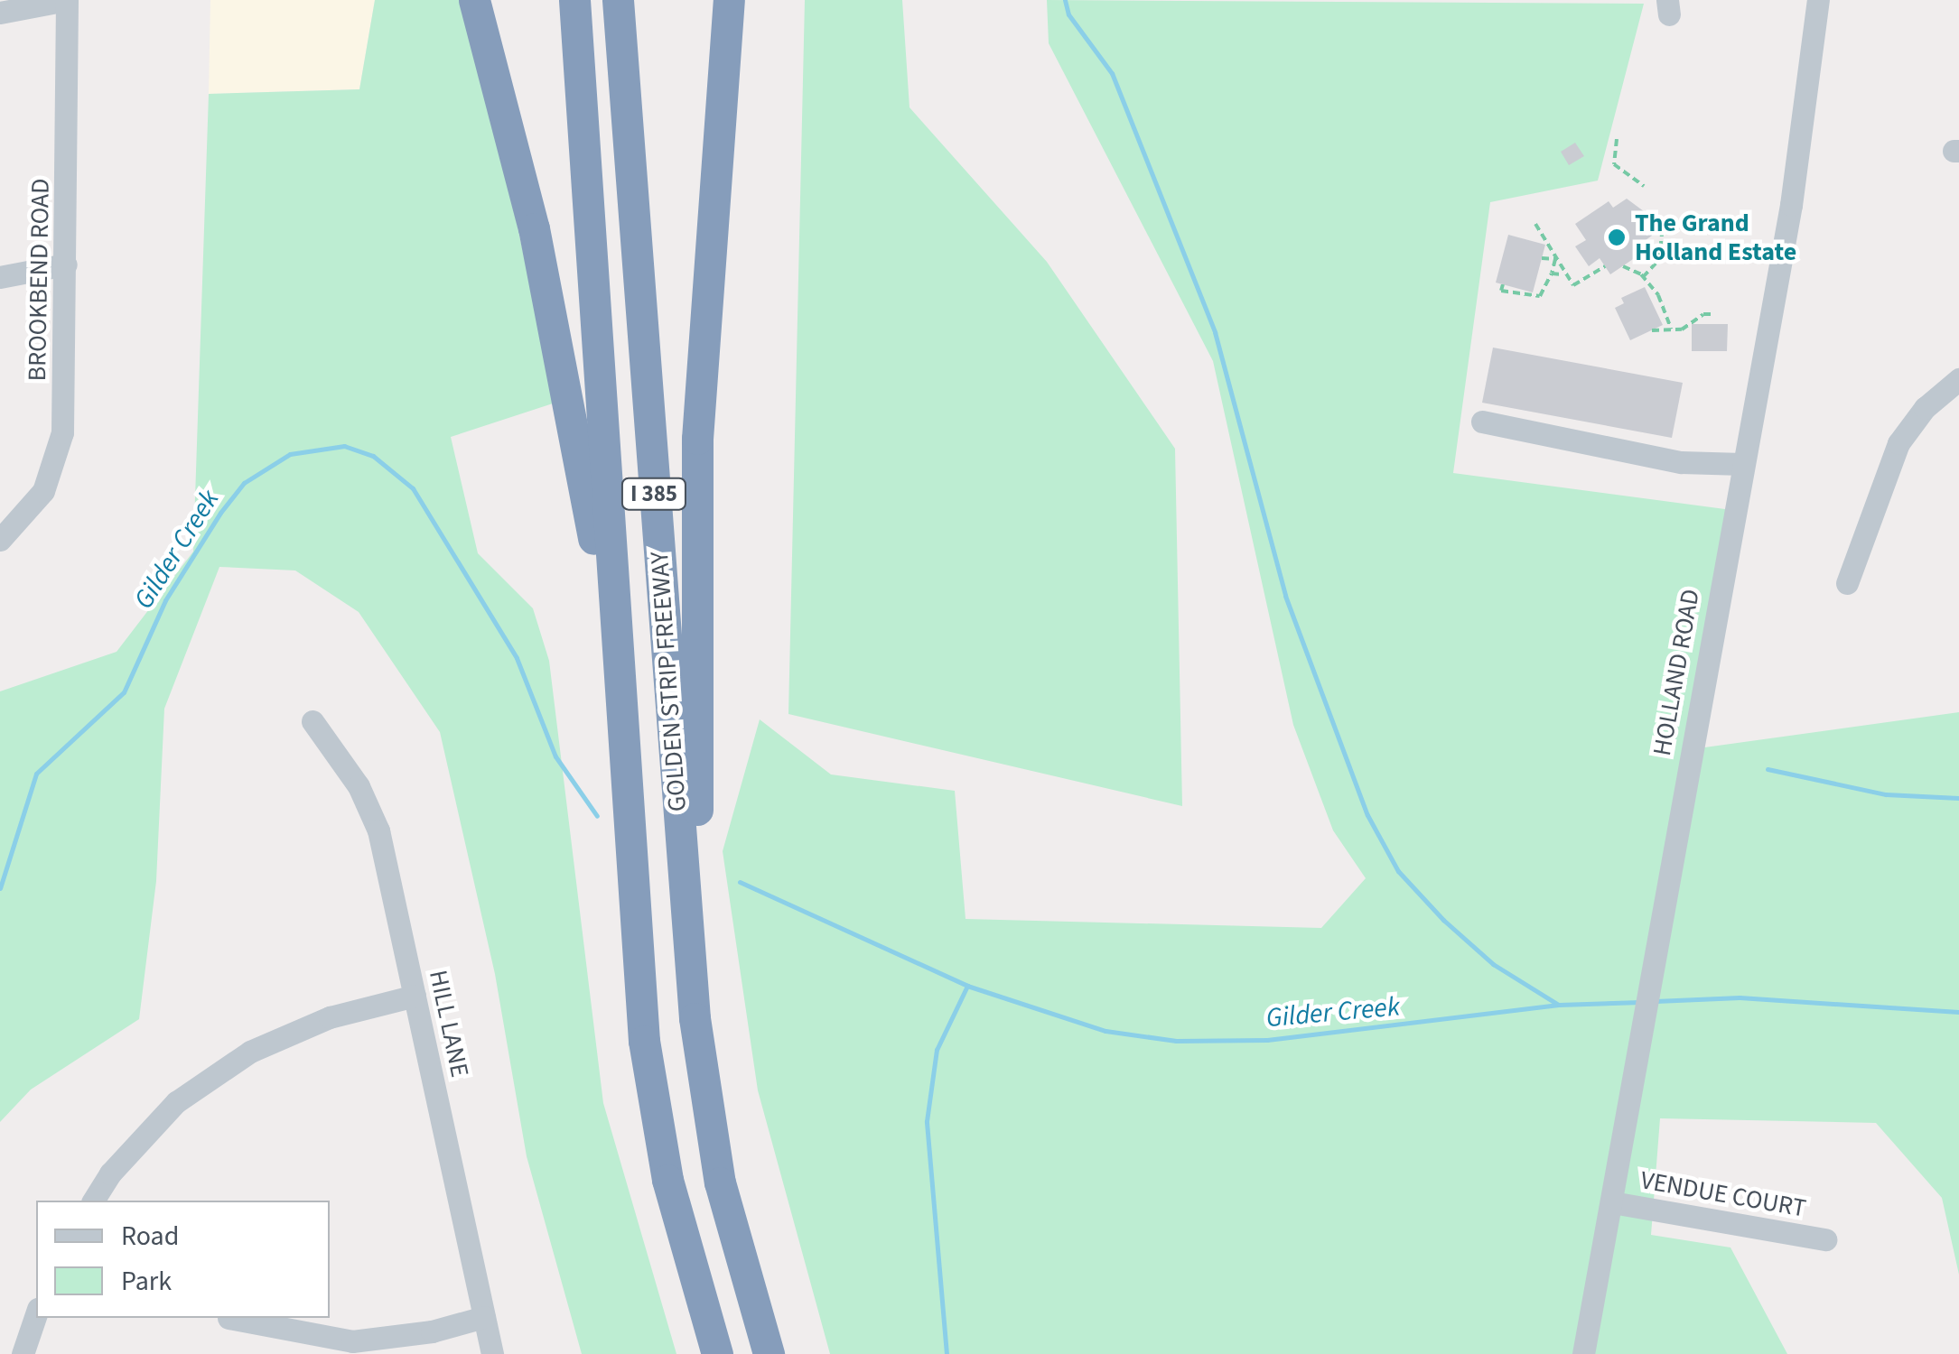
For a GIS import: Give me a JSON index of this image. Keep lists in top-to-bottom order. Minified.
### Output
{"streets":{"highway":["I 385","GOLDEN STRIP FREEWAY"],"street":["BROOKBEND ROAD","HOLLAND ROAD","HILL LANE","VENDUE COURT"]},"crossings":[["HOLLAND ROAD","VENDUE COURT"]],"water":["Gilder Creek"],"places":["The Grand Holland Estate"],"legend":["Road","Park"]}
